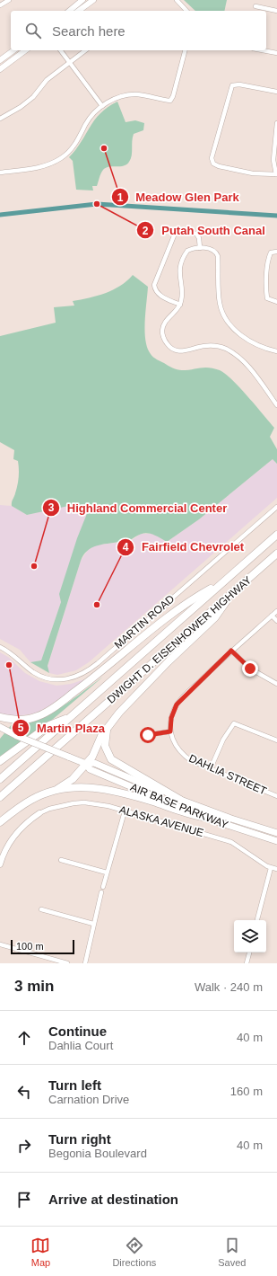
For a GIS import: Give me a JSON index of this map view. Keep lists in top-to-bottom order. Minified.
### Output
{"streets":{"highway":["DWIGHT D. EISENHOWER HIGHWAY"],"main road":["AIR BASE PARKWAY"],"street":["MARTIN ROAD","DAHLIA STREET","ALASKA AVENUE"]},"places":["Meadow Glen Park","Putah South Canal","Highland Commercial Center","Fairfield Chevrolet","Martin Plaza"],"scale_bar":"100 m","page":{"search":"Search here","scale":"100 m","heading":["3 min","Walk · 240 m"],"list":[["Continue","Dahlia Court","40 m"],["Turn left","Carnation Drive","160 m"],["Turn right","Begonia Boulevard","40 m"],"Arrive at destination"],"nav":["Map","Directions","Saved"]}}
